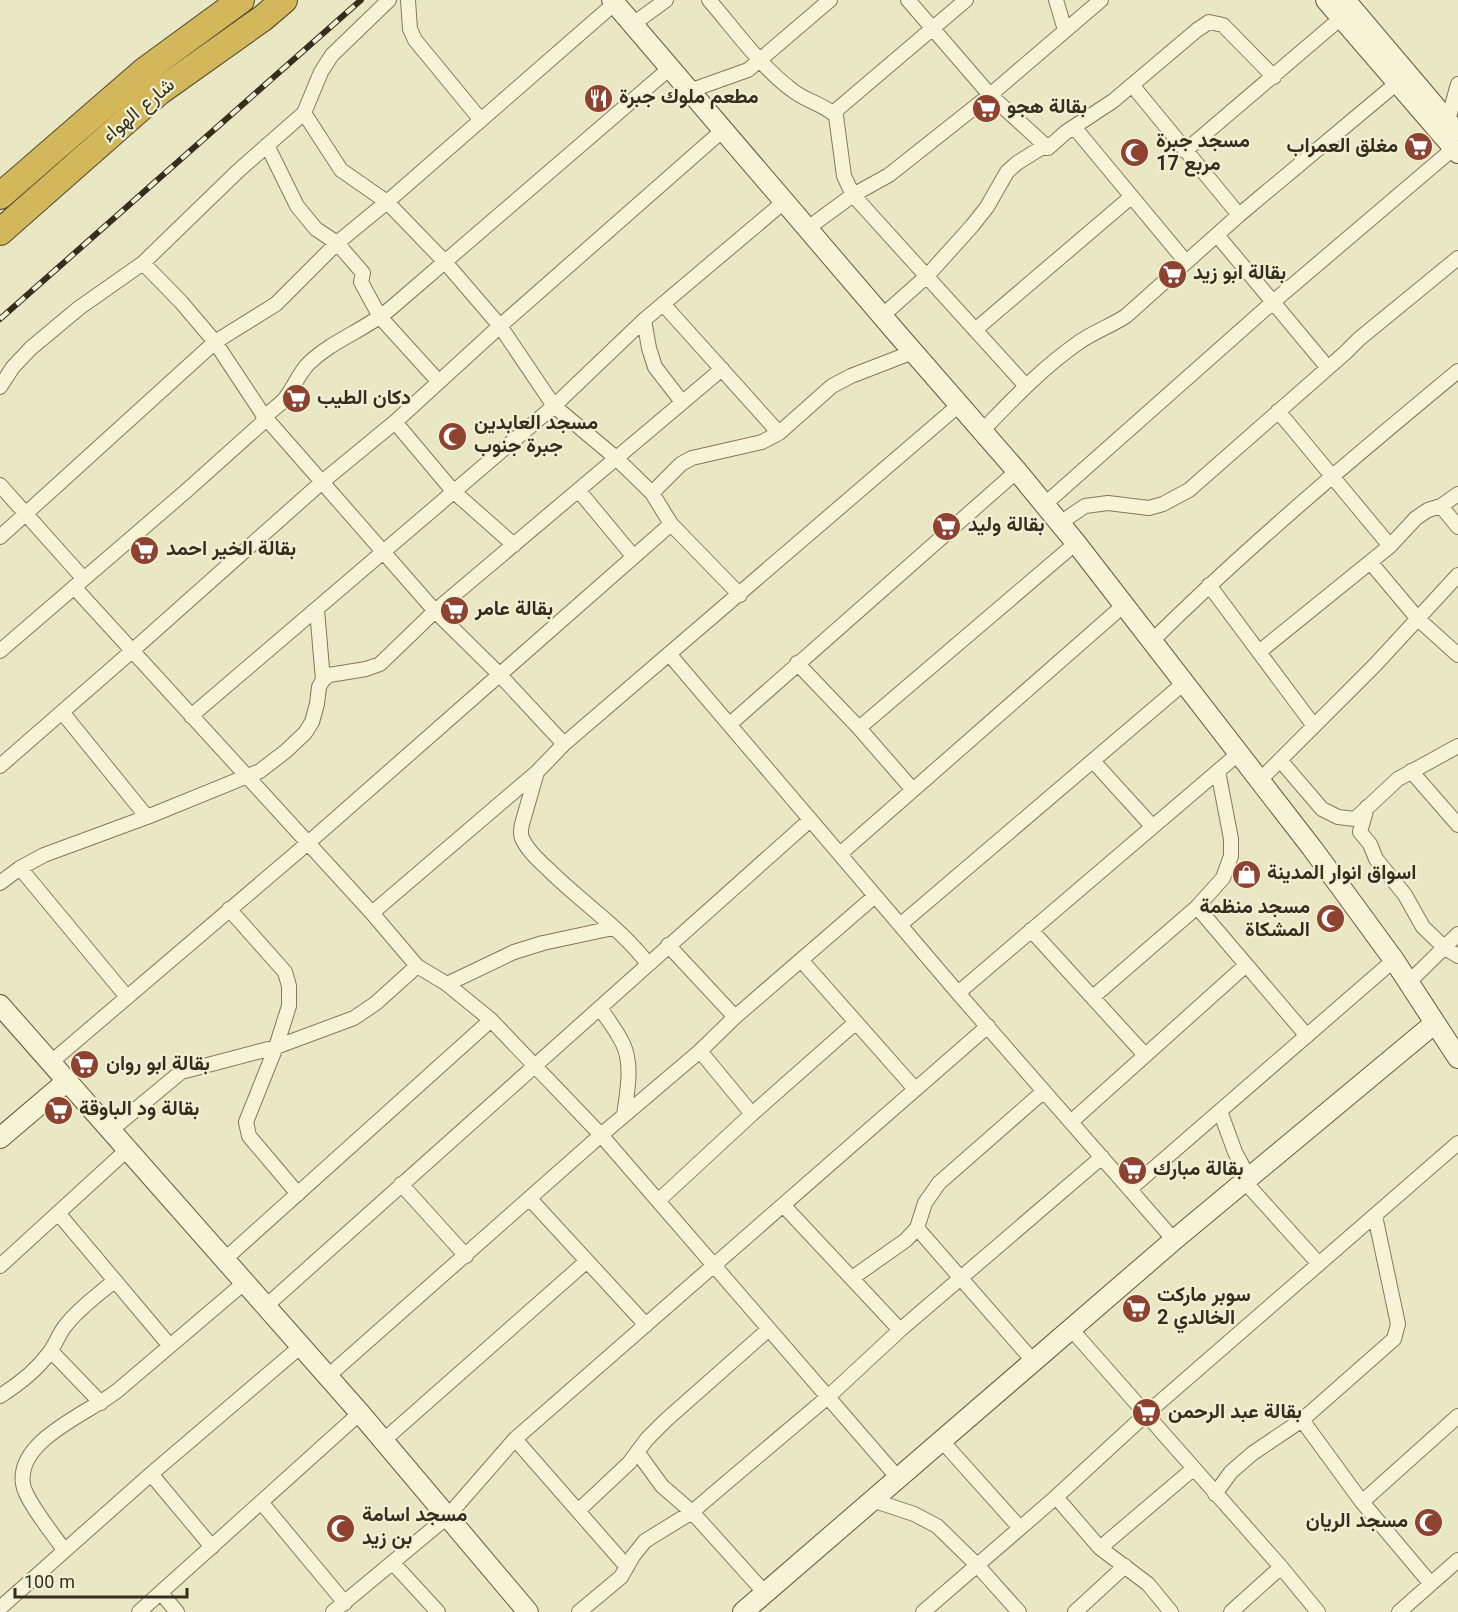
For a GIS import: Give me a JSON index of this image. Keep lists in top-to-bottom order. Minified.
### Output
{"streets":{"highway":["شارع الهواء"]},"places":{"restaurant":["مطعم ملوك جبرة"],"supermarket":["بقالة هجو","مغلق العمراب","بقالة ابو زيد","دكان الطيب","بقالة وليد","بقالة الخير احمد","بقالة عامر","بقالة ابو روان","بقالة ود الباوقة","بقالة مبارك","سوبر ماركت الخالدي 2","بقالة عبد الرحمن"],"mosque":["مسجد جبرة مربع 17","مسجد العابدين جبرة جنوب","مسجد منظمة المشكاة","مسجد الريان","مسجد اسامة بن زيد"],"shop":["اسواق انوار المدينة"]},"scale_bar":"100 m"}
